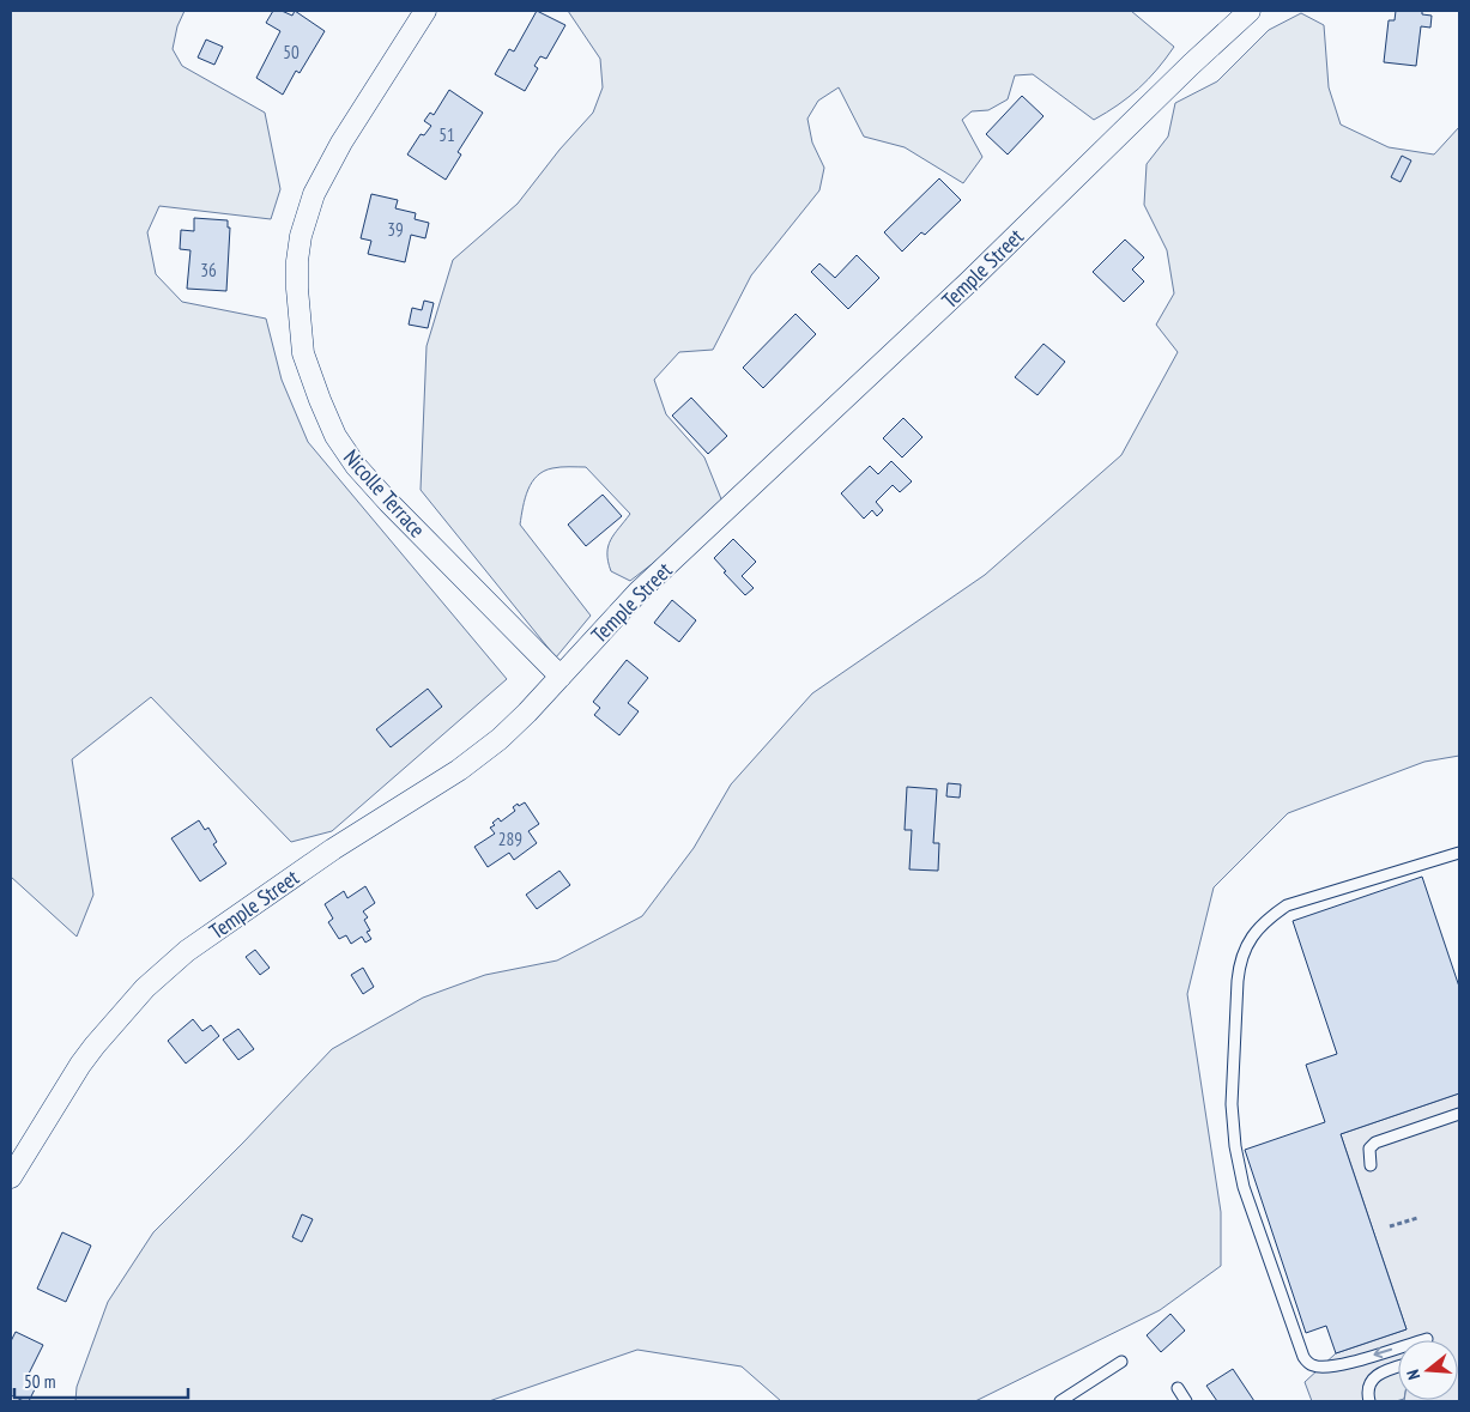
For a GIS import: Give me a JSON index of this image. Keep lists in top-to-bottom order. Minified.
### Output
{"streets":{"street":["Temple Street","Nicolle Terrace"]},"crossings":[["Temple Street","Nicolle Terrace"]],"house_numbers":["50","51","39","36","289"],"scale_bar":"50 m","north":"left"}
